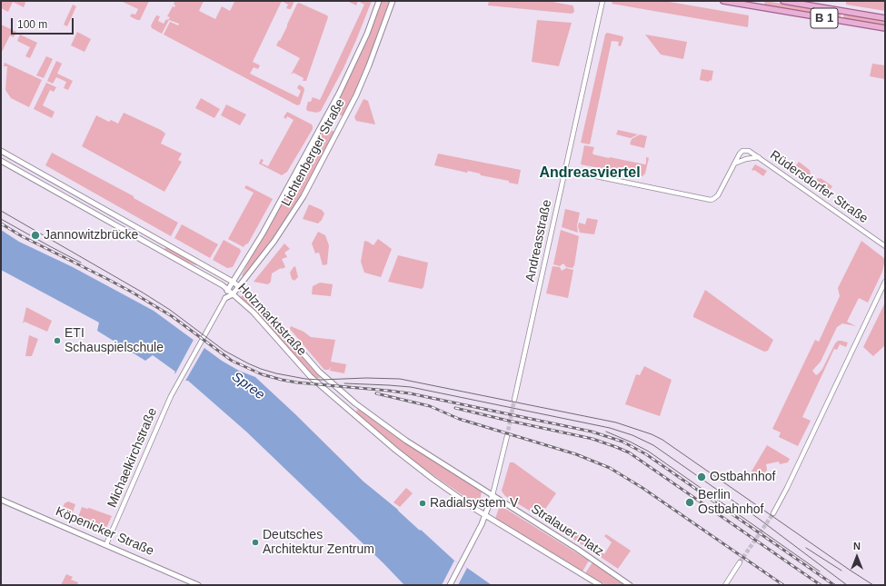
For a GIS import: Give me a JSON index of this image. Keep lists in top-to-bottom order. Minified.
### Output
{"streets":{"main road":["B 1","Lichtenberger Straße","Holzmarktstraße","Stralauer Platz","Köpenicker Straße"],"street":["Rüdersdorfer Straße","Andreasstraße","Michaelkirchstraße"]},"crossings":[["Lichtenberger Straße","Holzmarktstraße"],["Lichtenberger Straße","Michaelkirchstraße"],["Holzmarktstraße","Stralauer Platz"],["Michaelkirchstraße","Köpenicker Straße"]],"districts":["Andreasviertel"],"water":["Spree"],"places":["Jannowitzbrücke","ETI Schauspielschule","Ostbahnhof","Berlin Ostbahnhof","Radialsystem V","Deutsches Architektur Zentrum"],"scale_bar":"100 m","north":"top"}
